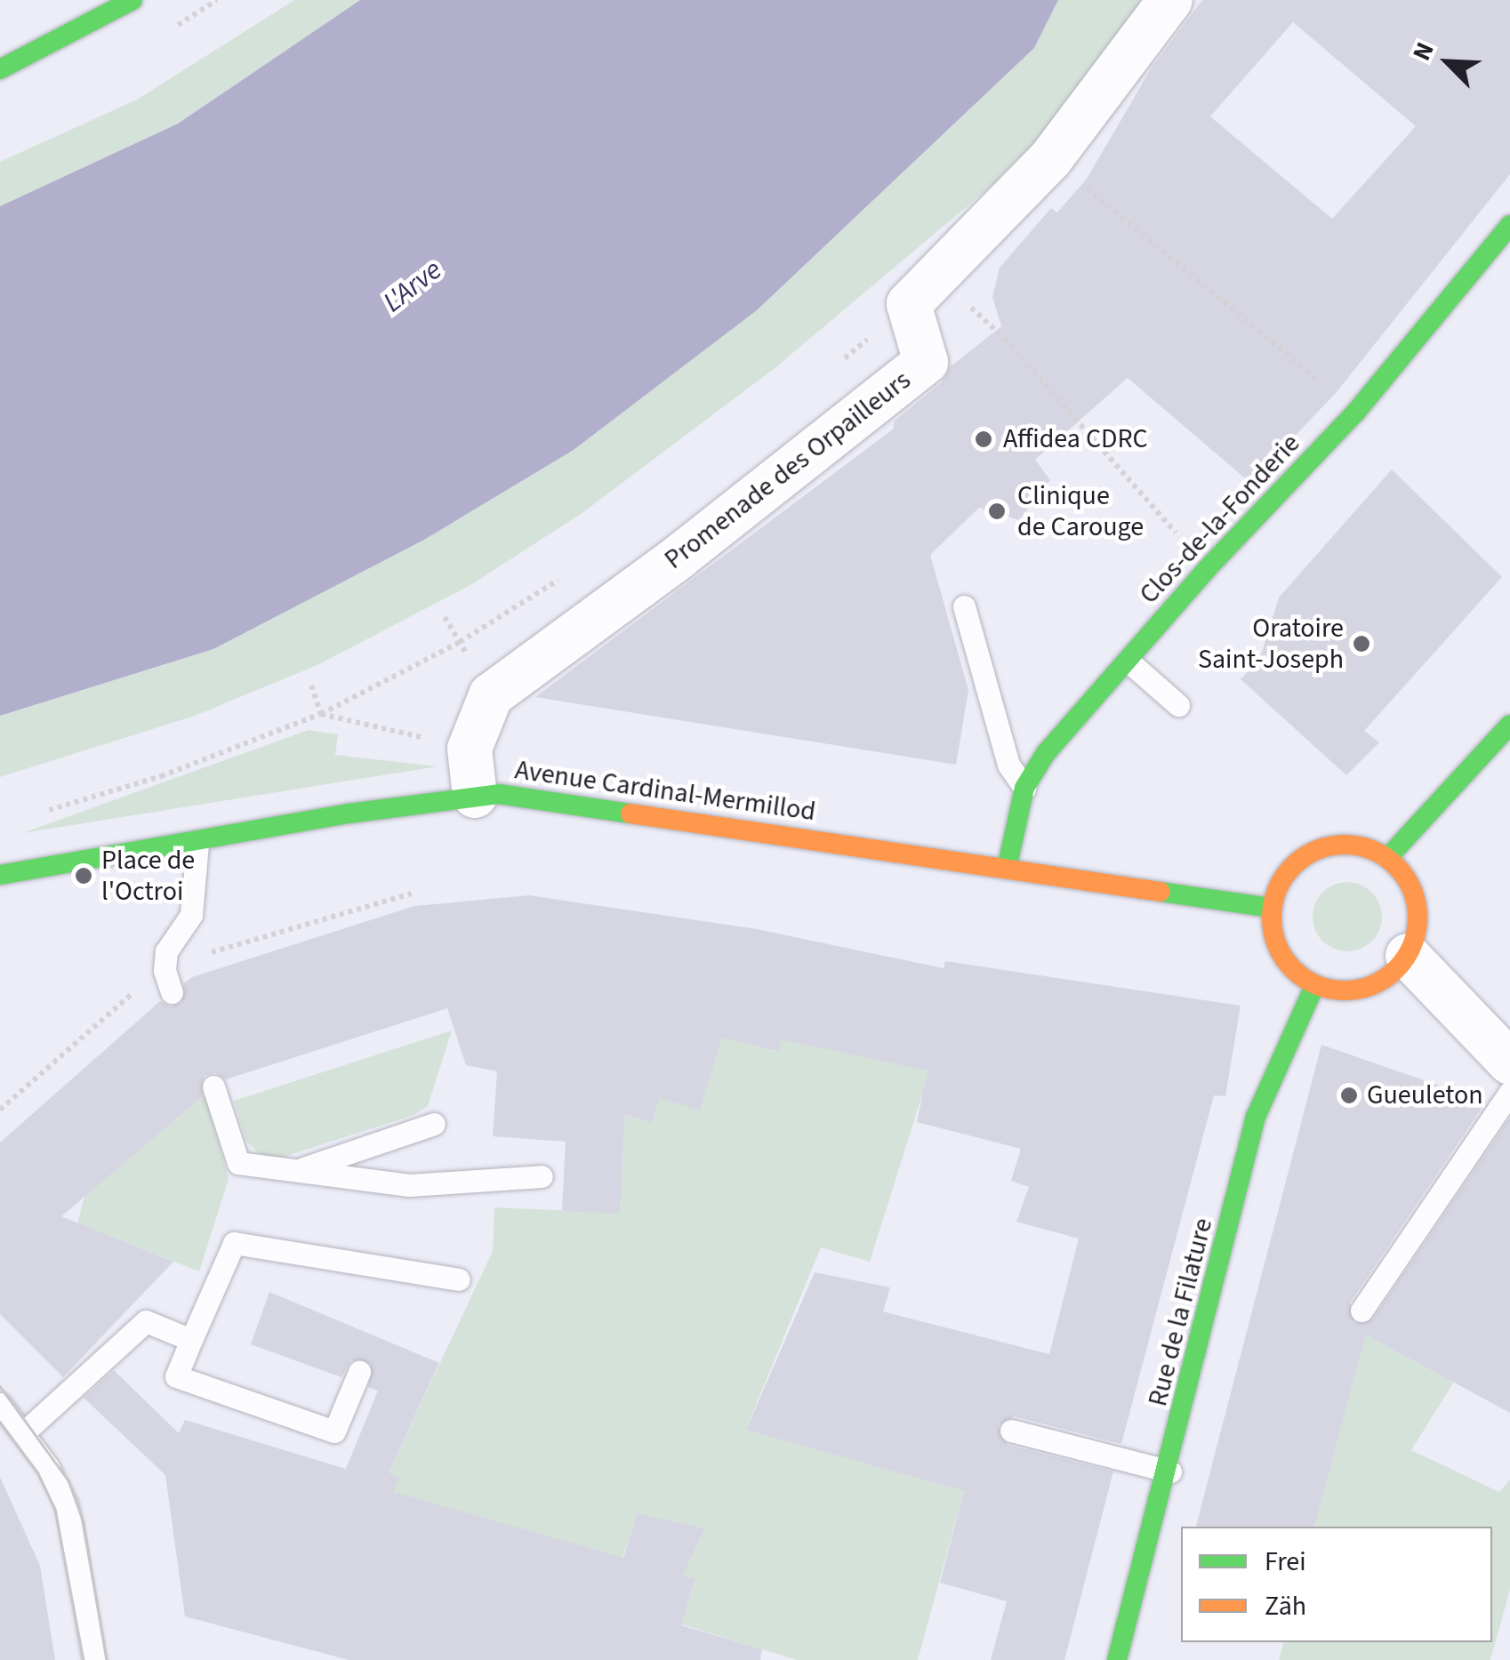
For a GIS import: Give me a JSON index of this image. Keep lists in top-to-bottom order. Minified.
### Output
{"streets":{"street":["Promenade des Orpailleurs","Clos-de-la-Fonderie","Avenue Cardinal-Mermillod","Rue de la Filature"]},"crossings":[["Promenade des Orpailleurs","Avenue Cardinal-Mermillod"],["Clos-de-la-Fonderie","Avenue Cardinal-Mermillod"],["Avenue Cardinal-Mermillod","Rue de la Filature"]],"water":["L'Arve"],"places":["Affidea CDRC","Clinique de Carouge","Oratoire Saint-Joseph","Place de l'Octroi","Gueuleton"],"legend":["Frei","Zäh"],"north":"top left"}
